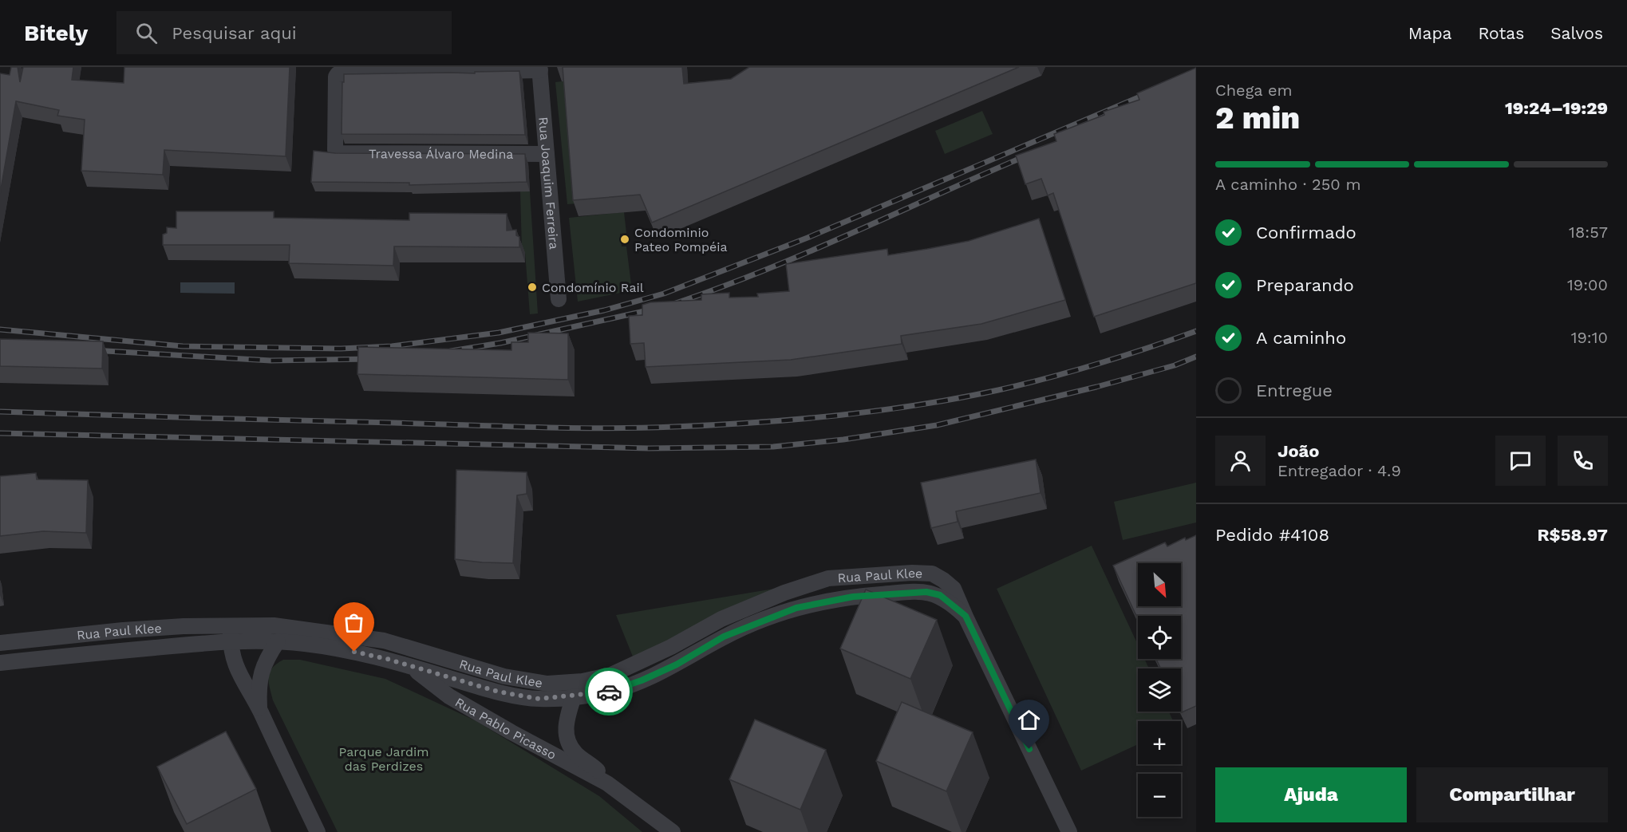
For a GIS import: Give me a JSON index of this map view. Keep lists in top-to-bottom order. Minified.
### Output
{"streets":{"street":["Travessa Álvaro Medina","Rua Joaquim Ferreira","Rua Paul Klee","Rua Pablo Picasso"]},"crossings":[["Travessa Álvaro Medina","Rua Joaquim Ferreira"],["Rua Paul Klee","Rua Pablo Picasso"]],"parks":["Parque Jardim das Perdizes"],"places":["Condominio Pateo Pompéia","Condomínio Rail"],"north":"bottom right","page":{"header":"Bitely","search":"Pesquisar aqui","nav":["Mapa","Rotas","Salvos"],"heading":["2 min","Chega em","19:24–19:29"],"panel":["João","Entregador · 4.9","Pedido #4108","R$58.97"],"bar":"A caminho · 250 m","list":[["Confirmado","18:57"],["Preparando","19:00"],["A caminho","19:10"],"Entregue"],"map_buttons":["+","−"],"buttons":["Ajuda","Compartilhar"]}}
